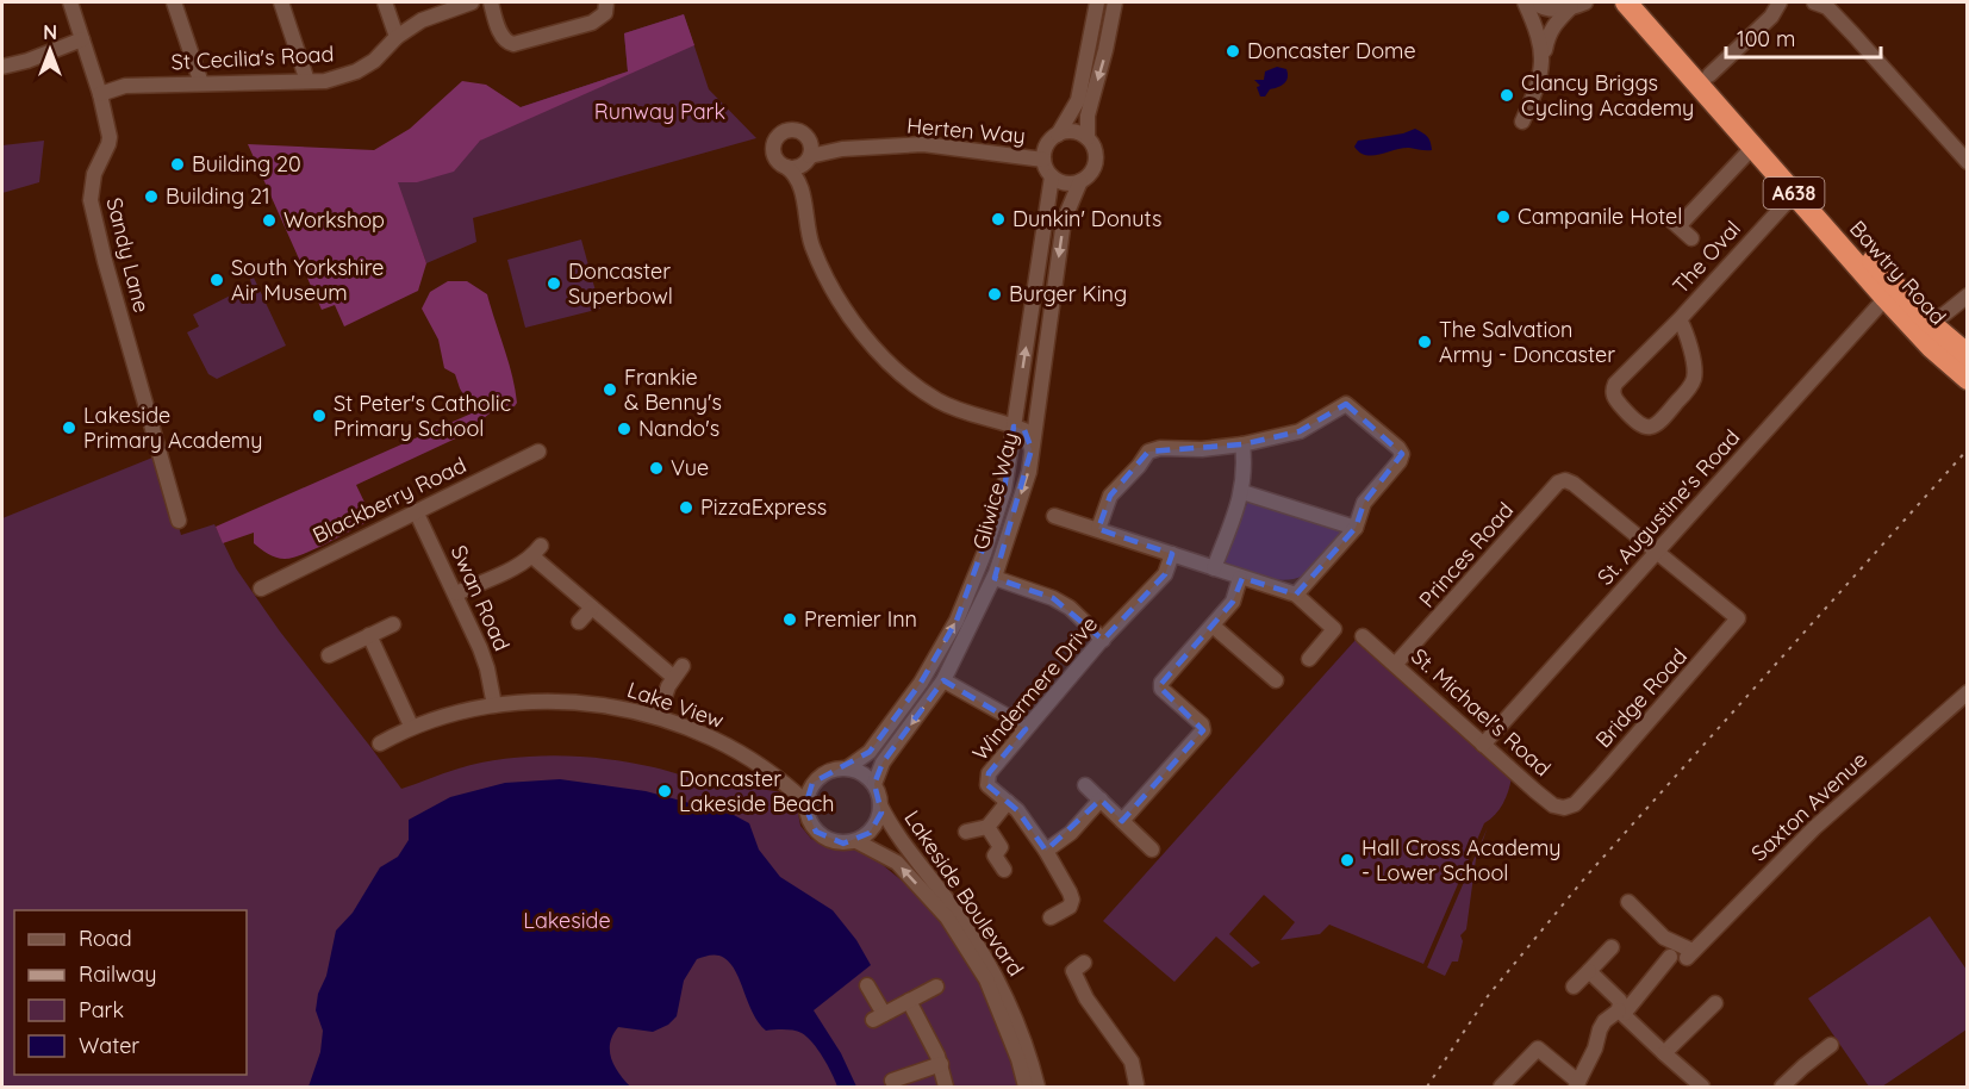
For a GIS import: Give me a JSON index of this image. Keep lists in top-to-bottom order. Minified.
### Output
{"streets":{"highway":["A638","Bawtry Road"],"street":["St Cecilia's Road","Herten Way","Sandy Lane","The Oval","Gliwice Way","Blackberry Road","St. Augustine's Road","Princes Road","Swan Road","Windermere Drive","Bridge Road","Lake View","St. Michael's Road","Saxton Avenue","Lakeside Boulevard"]},"crossings":[["St Cecilia's Road","Sandy Lane"],["Herten Way","Gliwice Way"],["The Oval","Bawtry Road"],["Bawtry Road","St. Augustine's Road"],["Gliwice Way","Lake View"],["Gliwice Way","Lakeside Boulevard"],["Blackberry Road","Swan Road"],["St. Augustine's Road","Princes Road"],["St. Augustine's Road","Bridge Road"],["St. Augustine's Road","St. Michael's Road"],["Princes Road","Bridge Road"],["Princes Road","St. Michael's Road"],["Swan Road","Lake View"],["Bridge Road","St. Michael's Road"],["Lake View","Lakeside Boulevard"]],"parks":["Runway Park","Lakeside"],"places":["Doncaster Dome","Clancy Briggs Cycling Academy","Building 20","Building 21","Campanile Hotel","Dunkin' Donuts","Workshop","South Yorkshire Air Museum","Doncaster Superbowl","Burger King","The Salvation Army - Doncaster","Frankie & Benny's","St Peter's Catholic Primary School","Lakeside Primary Academy","Nando's","Vue","PizzaExpress","Premier Inn","Doncaster Lakeside Beach","Hall Cross Academy - Lower School"],"legend":["Road","Railway","Park","Water"],"scale_bar":"100 m","north":"top"}
